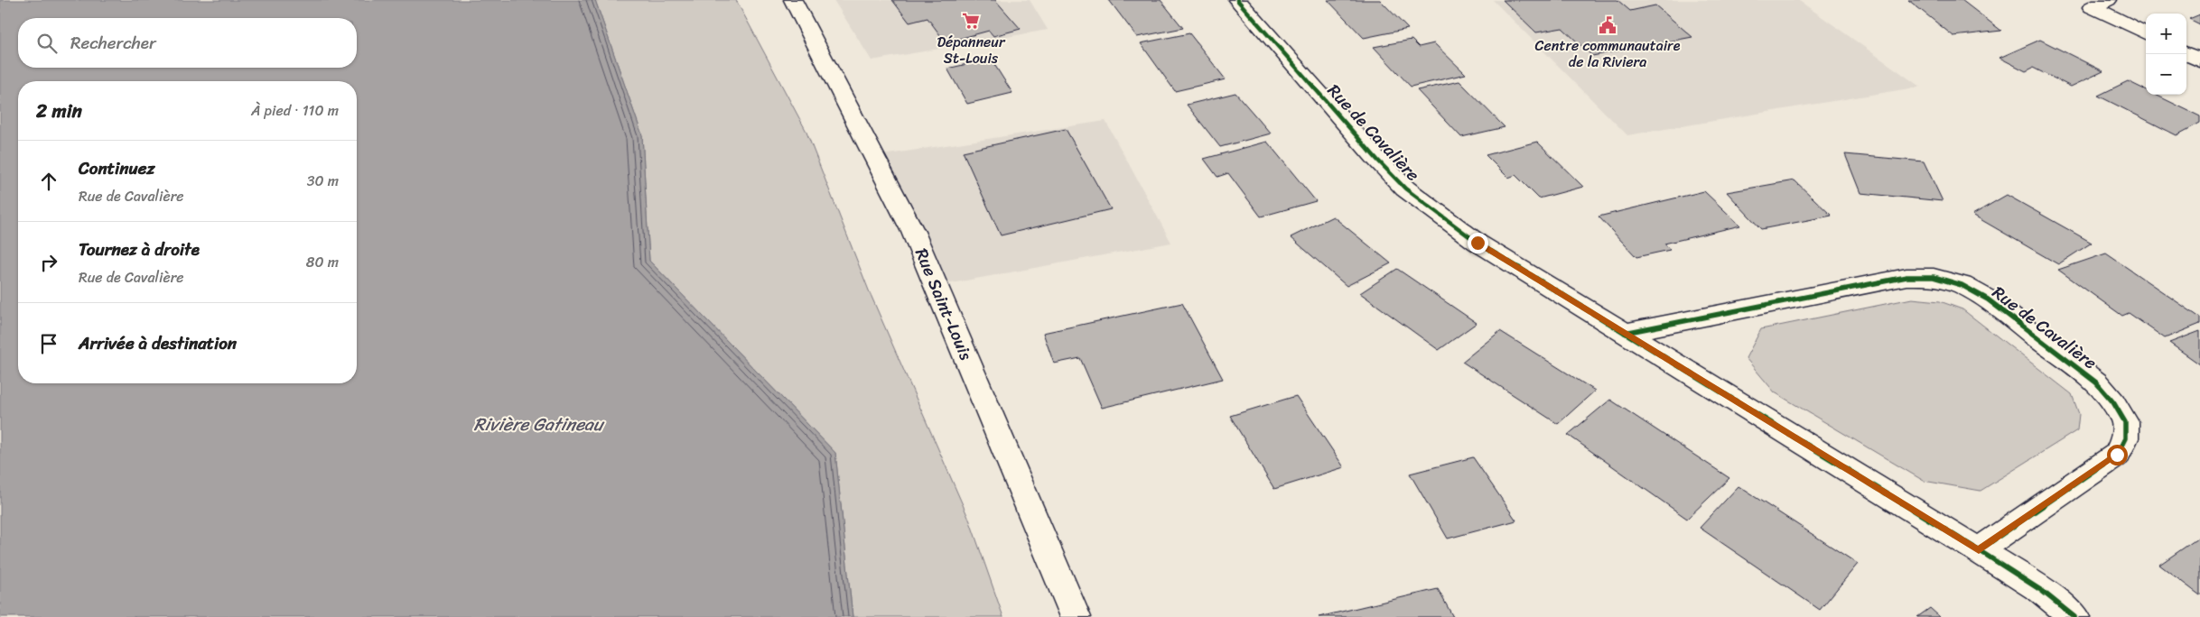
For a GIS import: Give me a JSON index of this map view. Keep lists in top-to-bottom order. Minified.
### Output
{"streets":{"street":["Rue de Cavalière","Rue Saint-Louis"]},"water":["Rivière Gatineau"],"places":{"supermarket":["Dépanneur St-Louis"],"public building":["Centre communautaire de la Riviera"]},"page":{"map_buttons":["+","−"],"search":"Rechercher","heading":["2 min","À pied · 110 m"],"list":[["Continuez","Rue de Cavalière","30 m"],["Tournez à droite","Rue de Cavalière","80 m"],"Arrivée à destination"]}}
